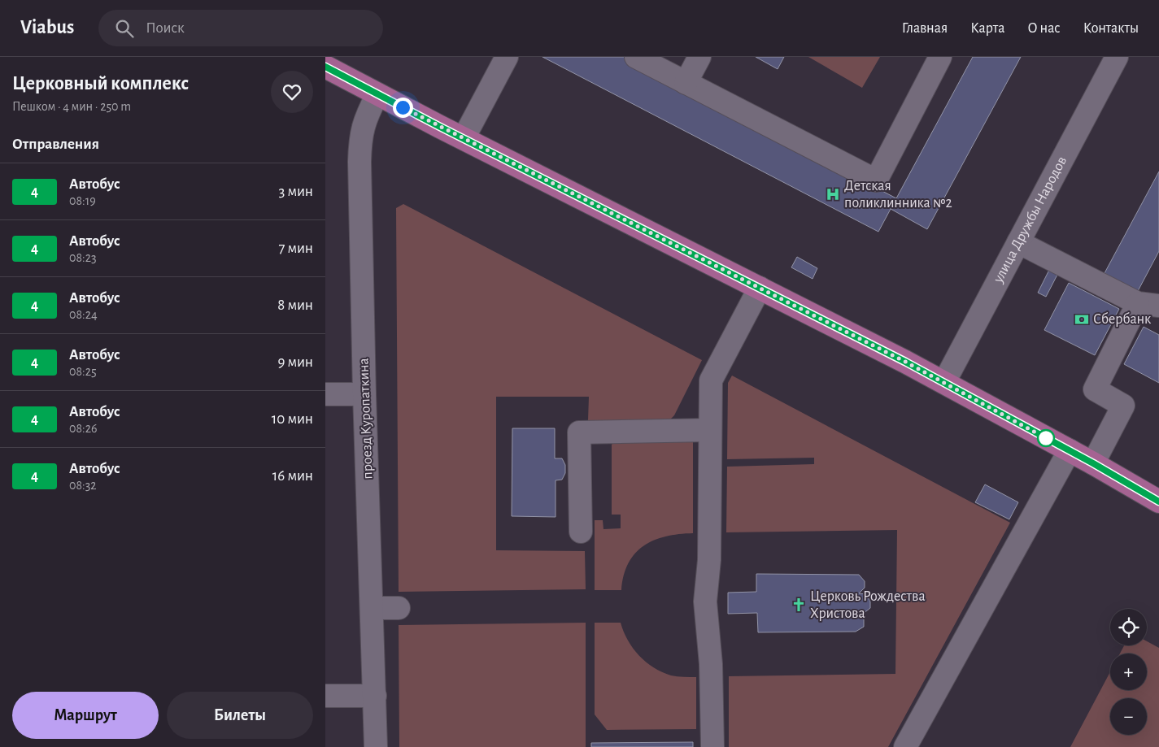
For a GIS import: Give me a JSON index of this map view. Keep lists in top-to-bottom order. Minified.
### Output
{"streets":{"street":["улица Дружбы Народов","проезд Куропаткина"]},"places":{"hospital":["Детская поликлинника №2"],"bank":["Сбербанк"],"church":["Церковь Рождества Христова"]},"lines":["bus line 4"],"page":{"header":"Viabus","search":"Поиск","nav":["Главная","Карта","О нас","Контакты"],"heading":[["Церковный комплекс","Пешком · 4 мин · 250 m"],"Отправления"],"list":[{"mark":"4","name":"Автобус","note":"08:19","value":"3 мин"},{"mark":"4","name":"Автобус","note":"08:23","value":"7 мин"},{"mark":"4","name":"Автобус","note":"08:24","value":"8 мин"},{"mark":"4","name":"Автобус","note":"08:25","value":"9 мин"},{"mark":"4","name":"Автобус","note":"08:26","value":"10 мин"},{"mark":"4","name":"Автобус","note":"08:32","value":"16 мин"}],"map_buttons":["+","−"],"buttons":["Маршрут","Билеты"]}}
